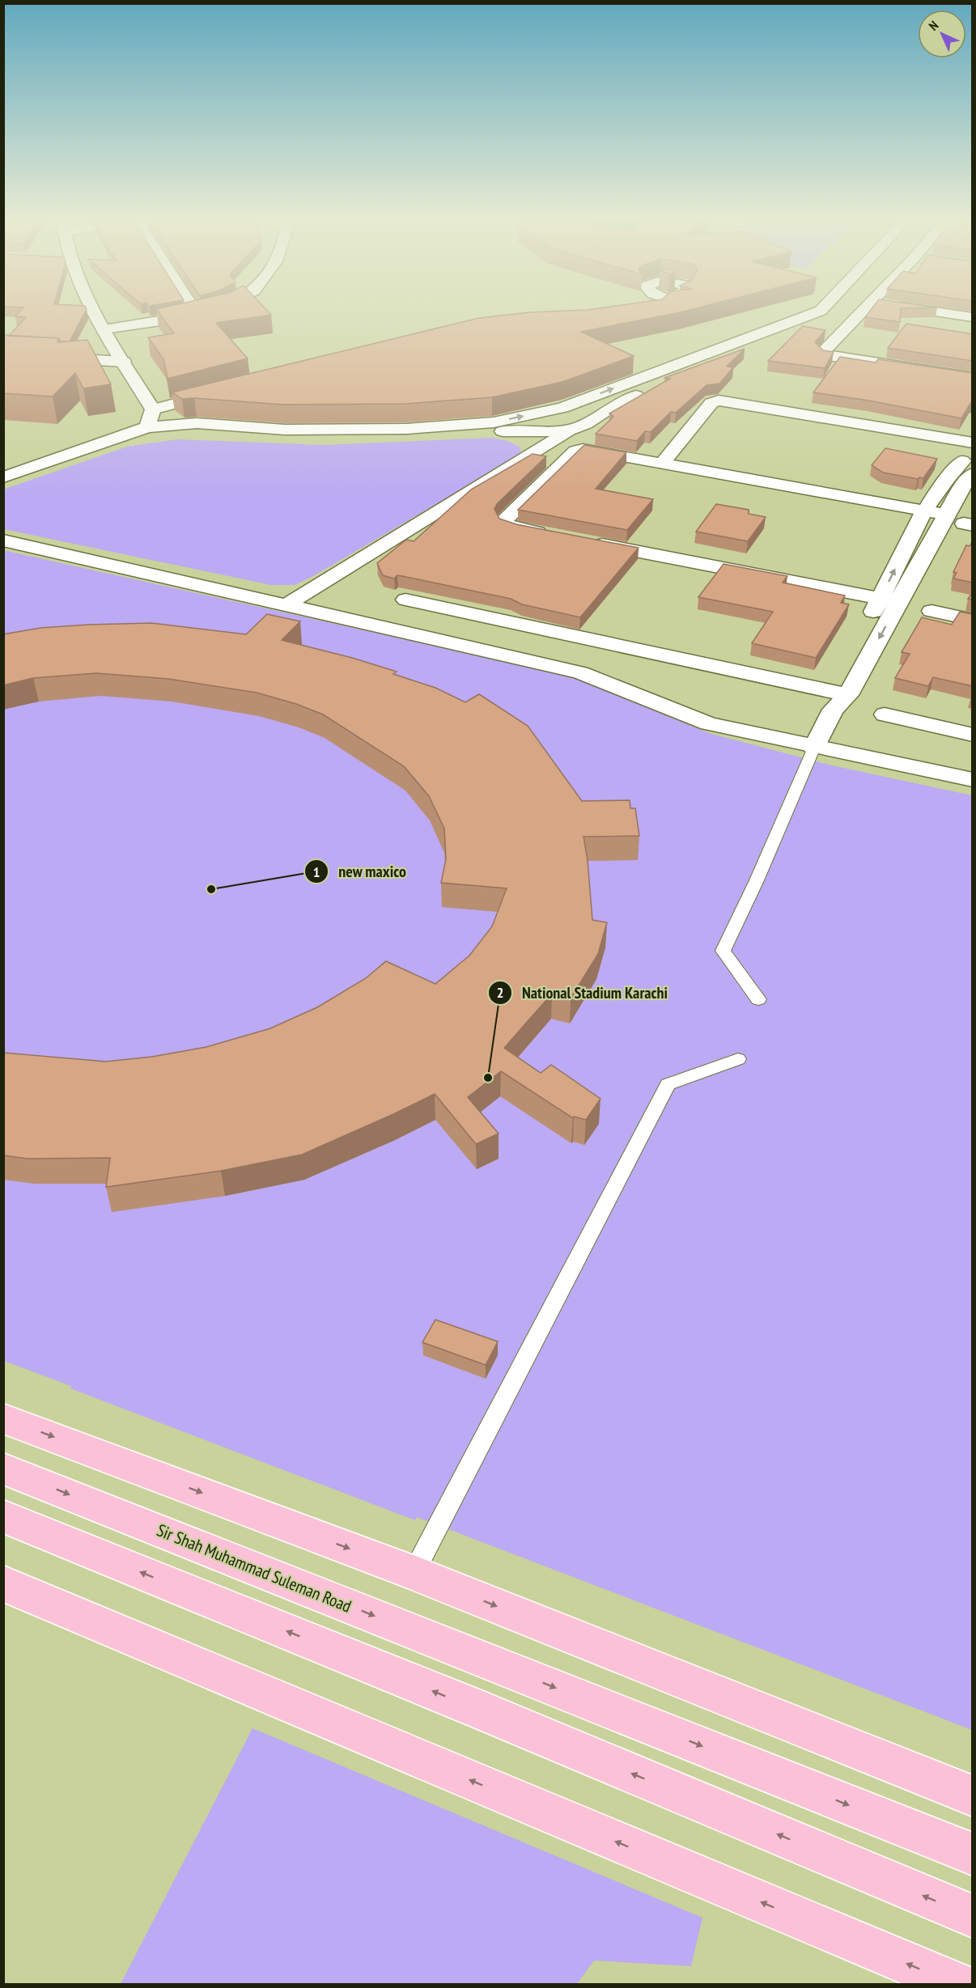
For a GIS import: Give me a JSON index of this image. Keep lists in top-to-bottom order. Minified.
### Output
{"streets":{"highway":["Sir Shah Muhammad Suleman Road"]},"places":["new maxico","National Stadium Karachi"],"north":"top left"}
